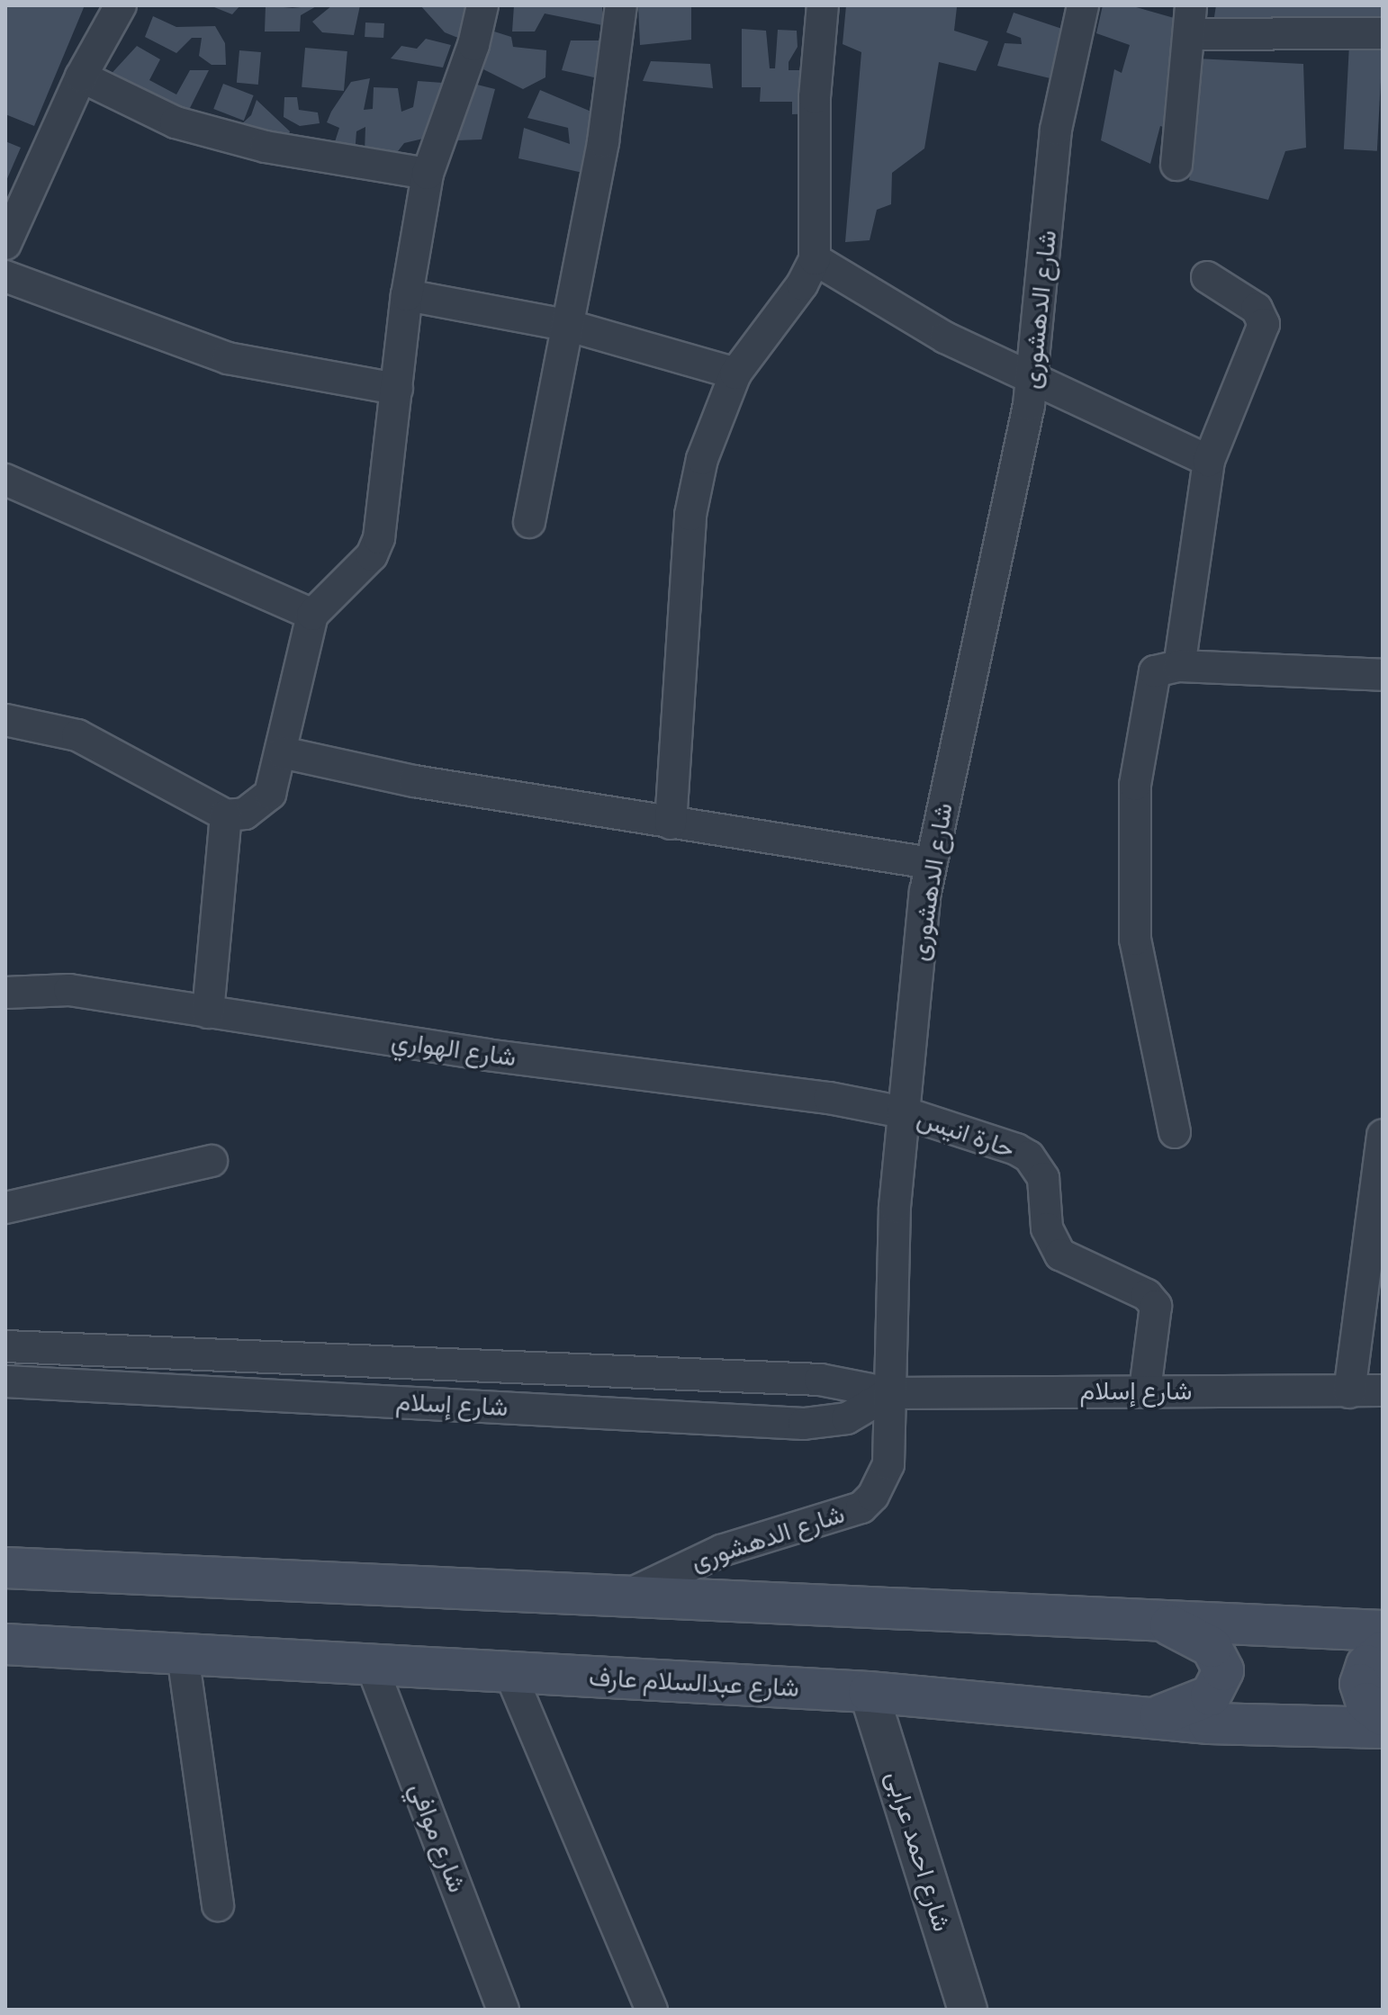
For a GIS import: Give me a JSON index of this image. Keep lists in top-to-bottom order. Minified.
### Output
{"streets":{"main road":["شارع عبدالسلام عارف"],"street":["شارع الدهشورى","شارع الهواري","حارة انيس","شارع إسلام","شارع موافي","شارع احمد عرابى"]},"crossings":[["شارع الدهشورى","شارع الهواري"],["شارع الدهشورى","حارة انيس"],["شارع الدهشورى","شارع إسلام"],["شارع الهواري","حارة انيس"],["حارة انيس","شارع إسلام"],["شارع عبدالسلام عارف","شارع موافي"],["شارع عبدالسلام عارف","شارع احمد عرابى"]]}
